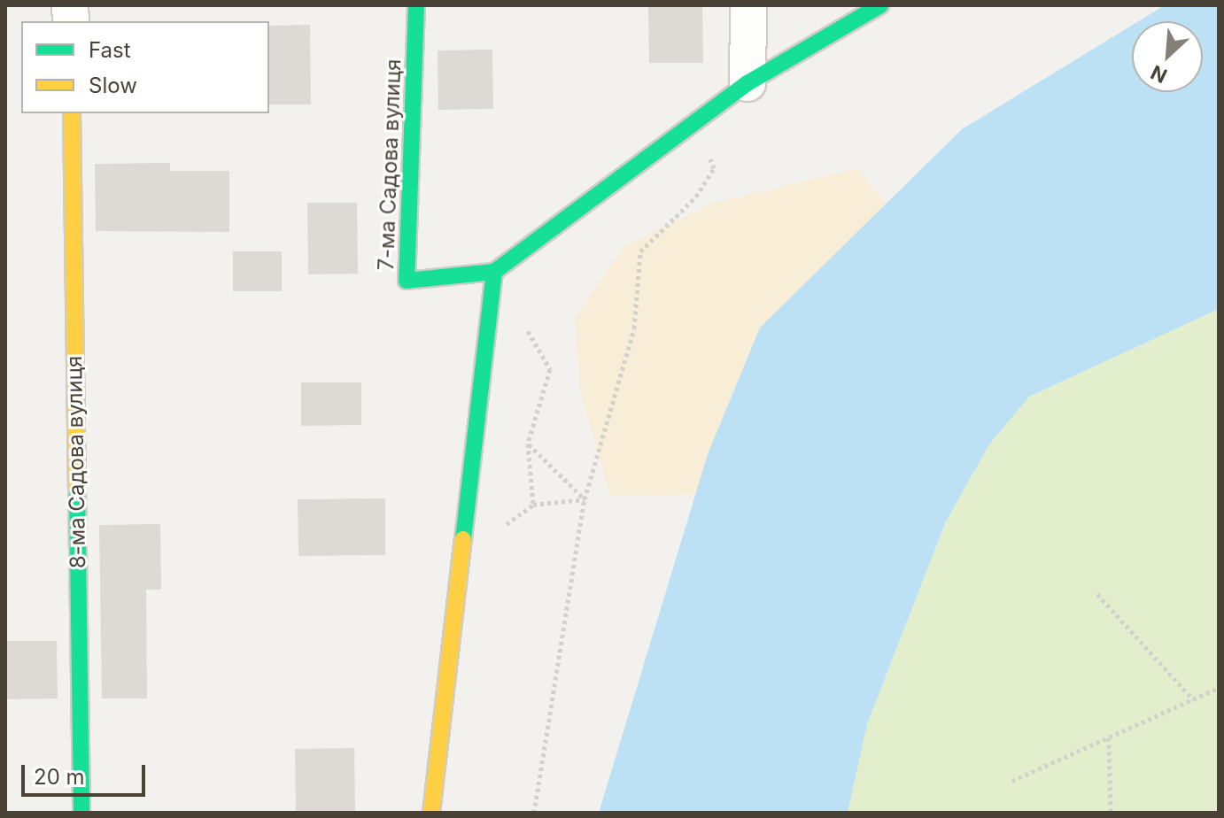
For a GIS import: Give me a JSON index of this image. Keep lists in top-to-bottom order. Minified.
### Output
{"streets":{"street":["7-ма Садова вулиця","8-ма Садова вулиця"]},"legend":["Fast","Slow"],"scale_bar":"20 m","north":"bottom left"}
